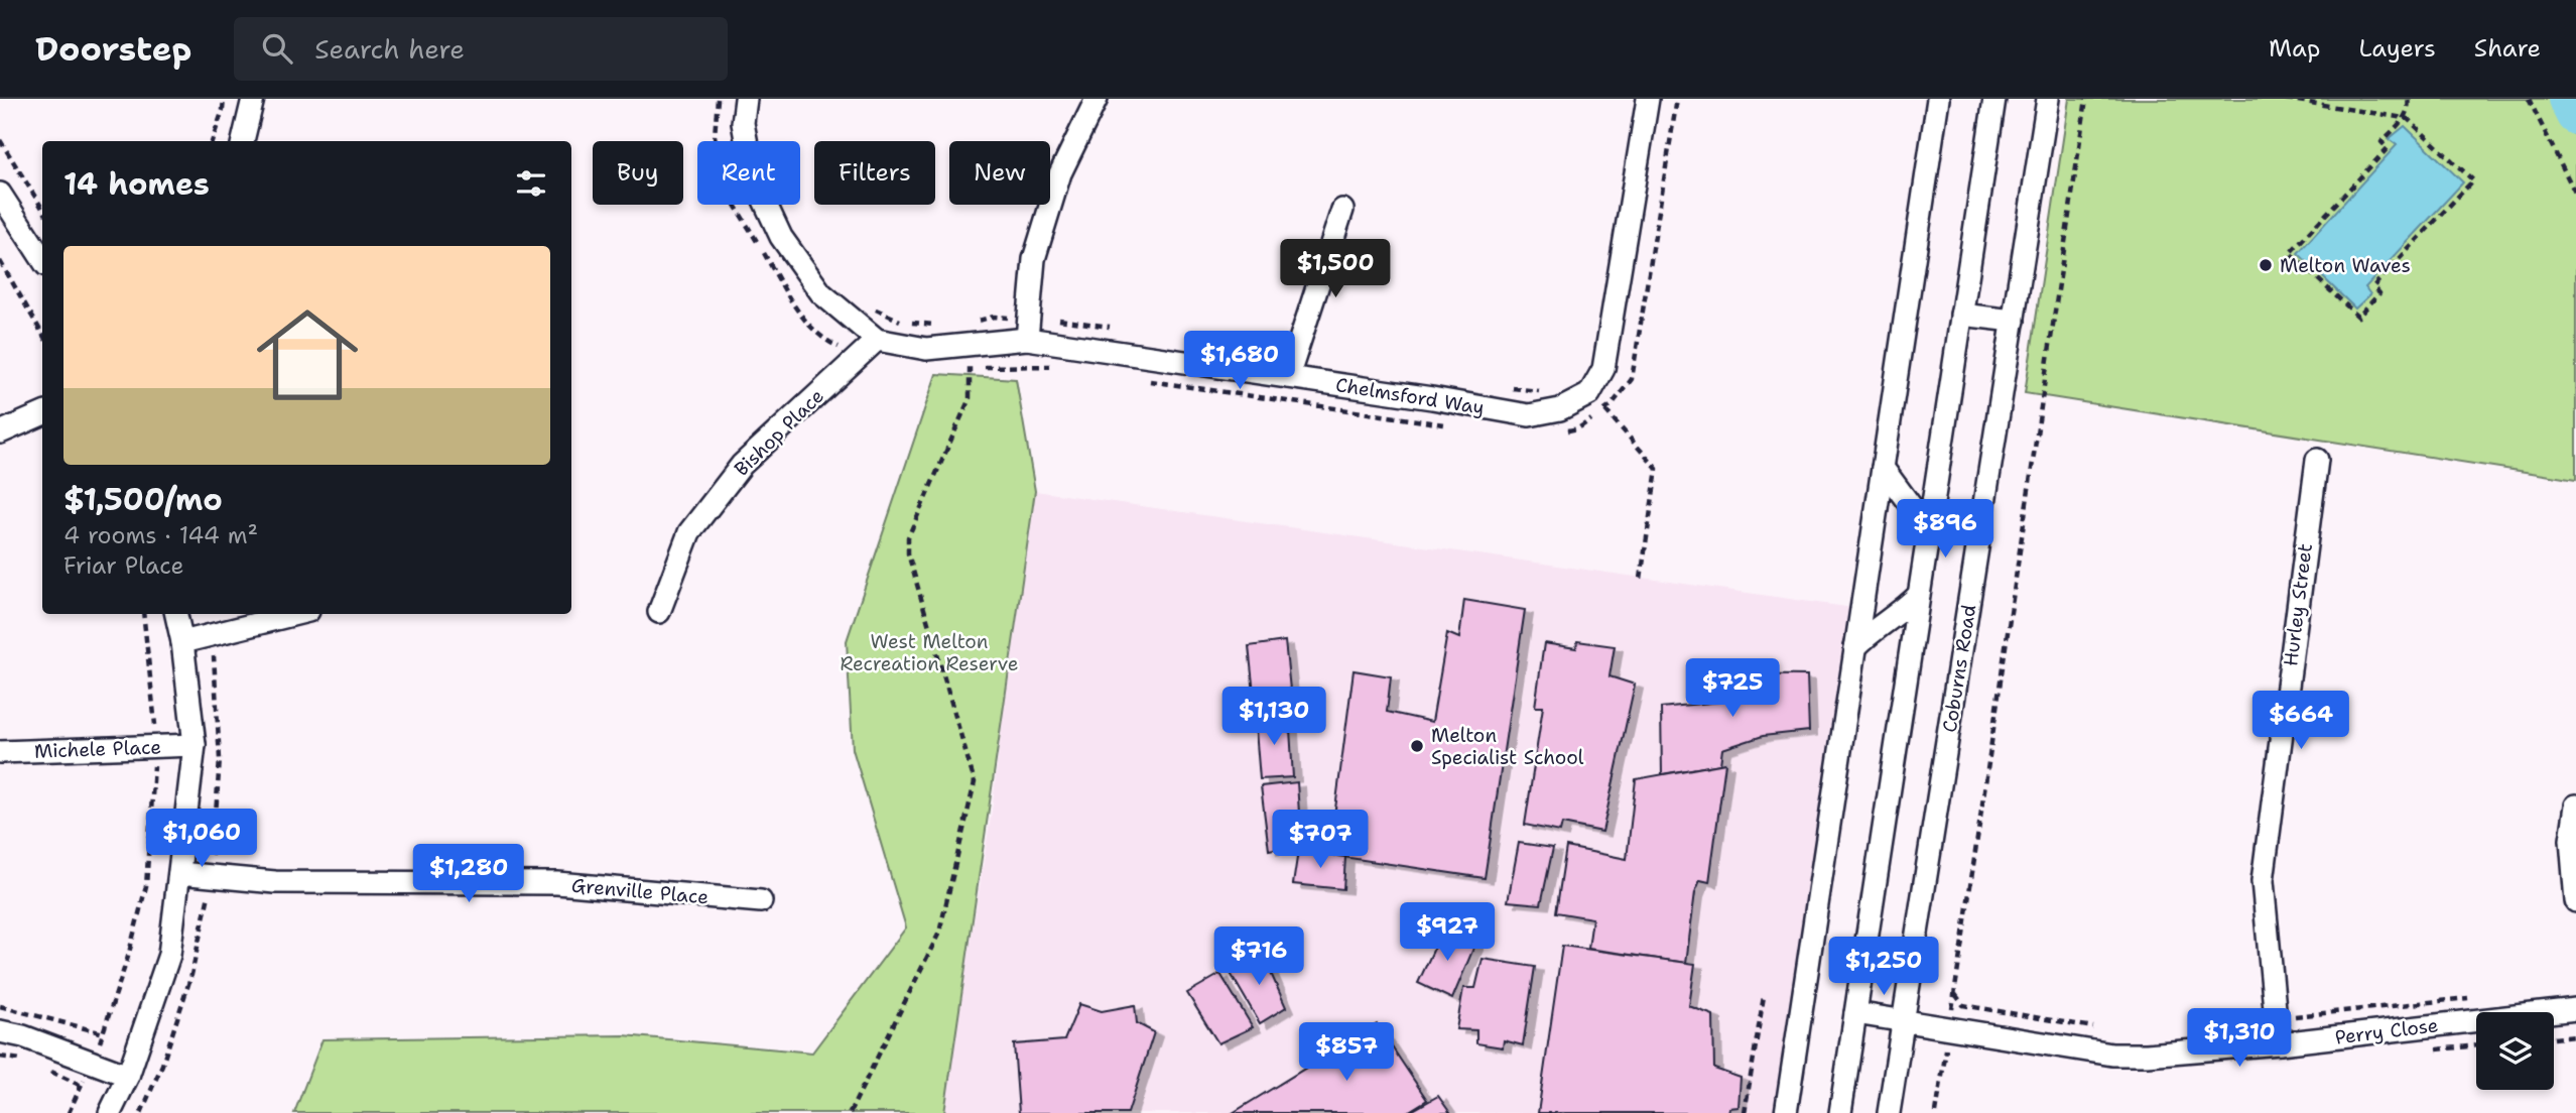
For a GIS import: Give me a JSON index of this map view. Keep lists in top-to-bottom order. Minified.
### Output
{"streets":{"street":["Chelmsford Way","Bishop Place","Hurley Street","Coburns Road","Michele Place","Grenville Place","Perry Close"]},"crossings":[["Chelmsford Way","Bishop Place"],["Hurley Street","Perry Close"],["Coburns Road","Perry Close"]],"parks":["West Melton Recreation Reserve"],"places":["Melton Waves","Melton Specialist School"],"page":{"header":"Doorstep","search":"Search here","nav":["Map","Layers","Share"],"chip":["Buy","Rent","Filters","New"],"heading":"14 homes","list":[{"name":"$1,500/mo","note":"4 rooms · 144 m² · Friar Place"}],"price":["$1,500","$1,680","$896","$725","$1,130","$664","$1,060","$707","$1,280","$927","$716","$1,250","$1,310","$857"]}}
